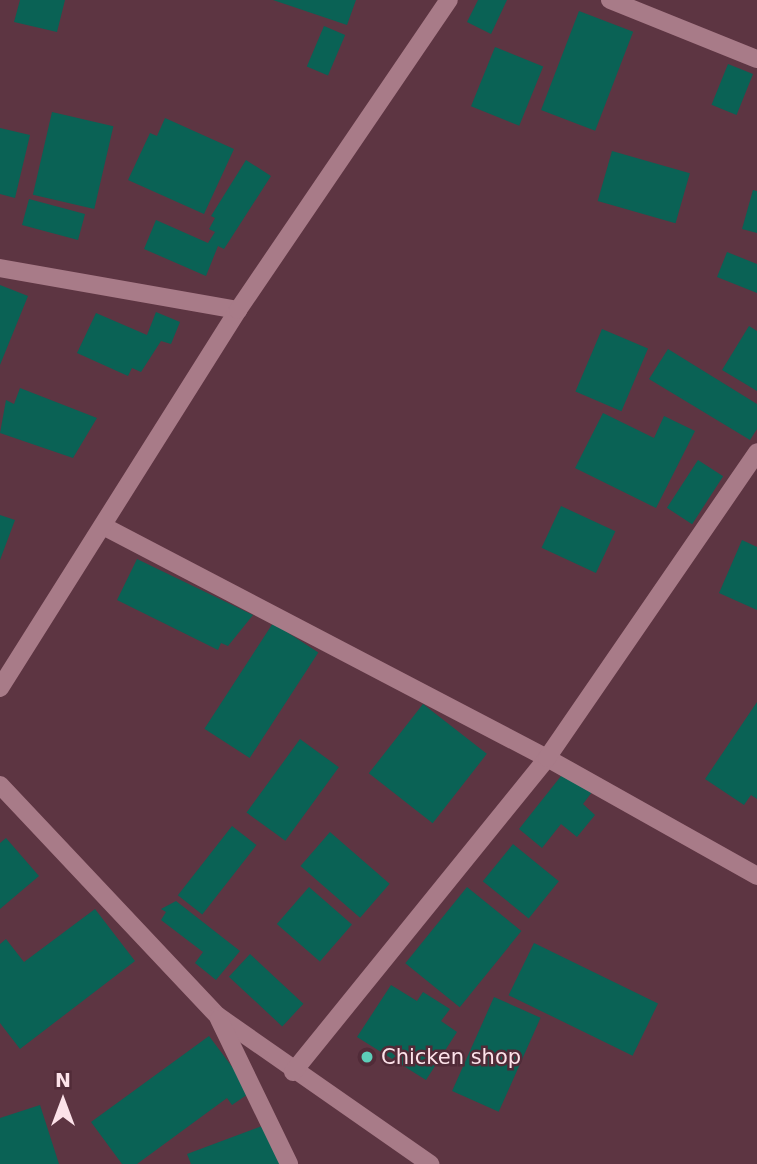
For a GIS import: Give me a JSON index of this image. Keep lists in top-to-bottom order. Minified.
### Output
{"places":["Chicken shop"],"north":"top"}
